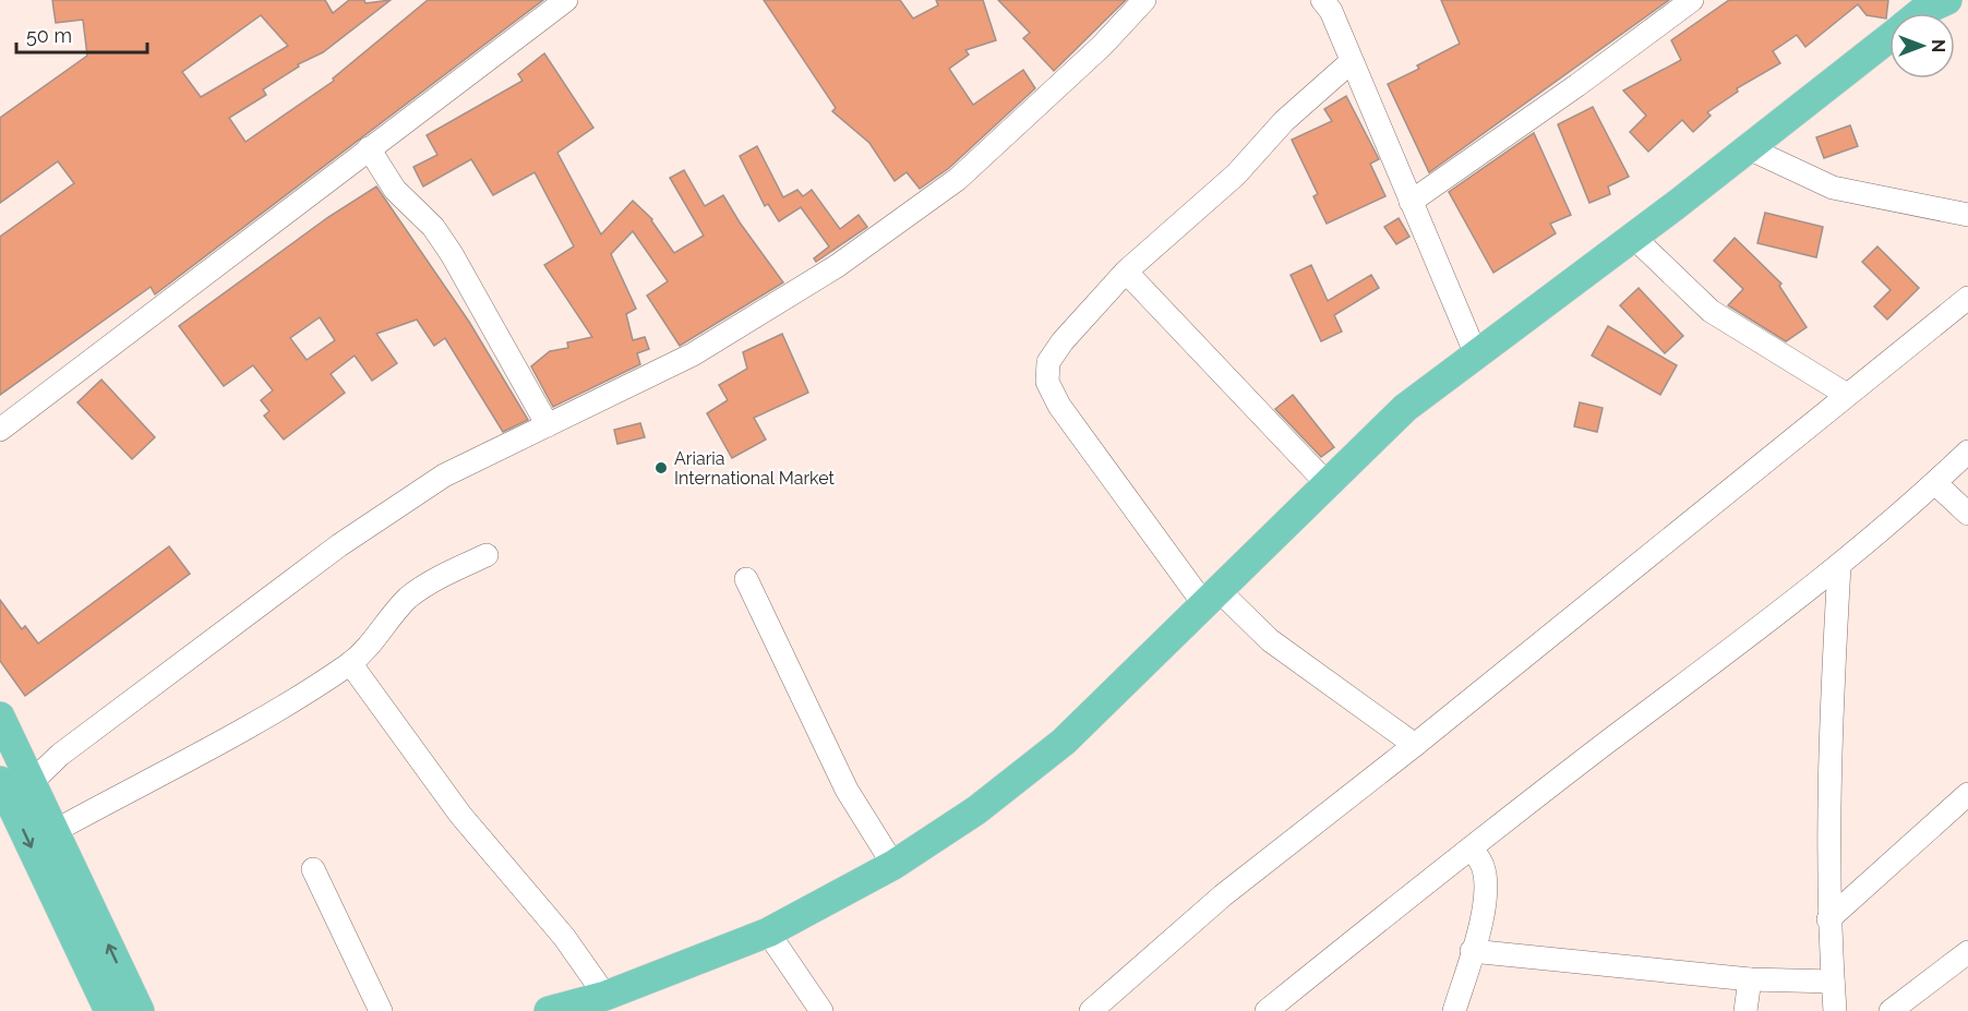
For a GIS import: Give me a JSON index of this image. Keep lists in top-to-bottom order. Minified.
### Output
{"places":["Ariaria International Market"],"scale_bar":"50 m","north":"right"}
